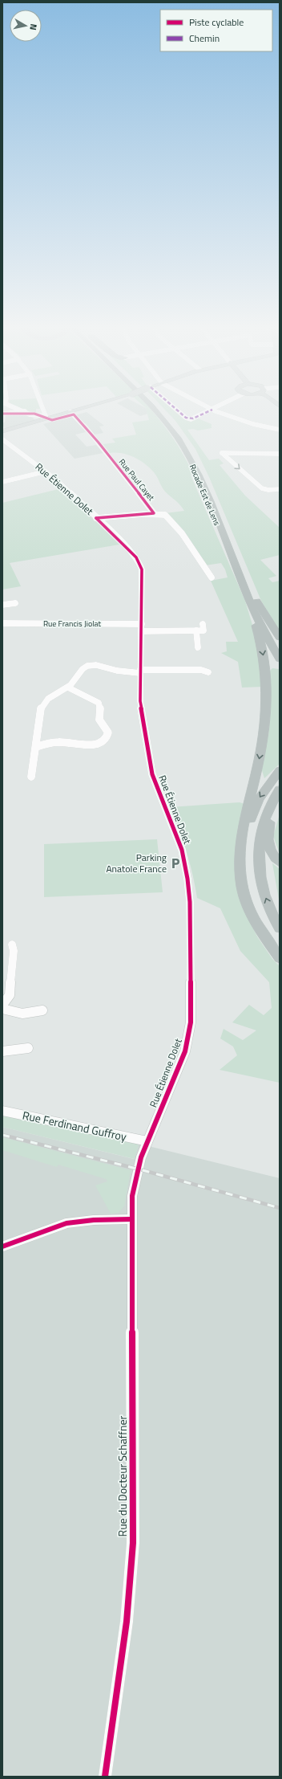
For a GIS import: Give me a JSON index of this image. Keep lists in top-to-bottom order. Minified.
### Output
{"streets":{"highway":["Rocade Est de Lens"],"street":["Rue Paul Cayet","Rue Étienne Dolet","Rue Francis Jiolat","Rue Ferdinand Guffroy","Rue du Docteur Schaffner"]},"crossings":[["Rue Paul Cayet","Rue Étienne Dolet"],["Rue Étienne Dolet","Rue Francis Jiolat"],["Rue Étienne Dolet","Rue Ferdinand Guffroy"],["Rue Étienne Dolet","Rue du Docteur Schaffner"]],"places":{"parking":["Parking Anatole France"]},"legend":["Piste cyclable","Chemin"],"north":"right"}
